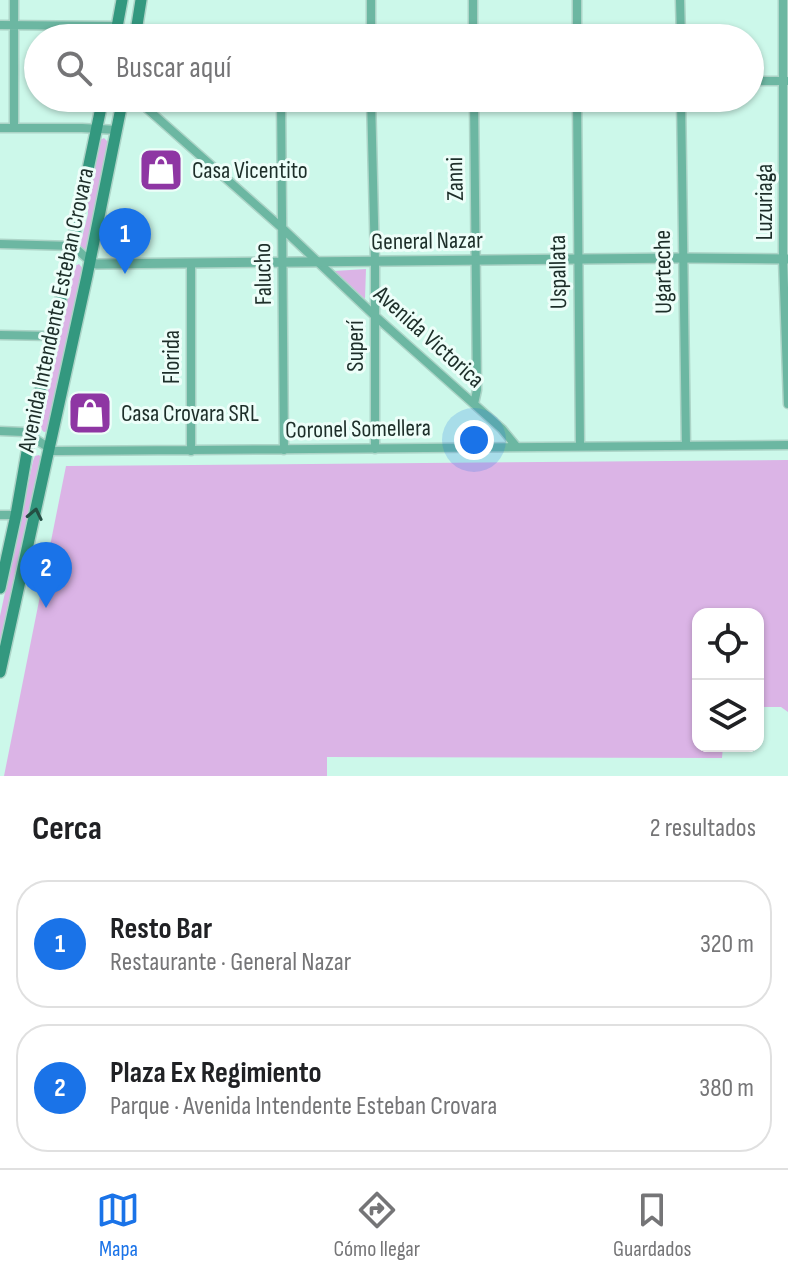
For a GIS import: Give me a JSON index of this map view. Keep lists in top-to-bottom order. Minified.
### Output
{"streets":{"main road":["Avenida Intendente Esteban Crovara"],"street":["Zanni","Luzuriaga","General Nazar","Uspallata","Ugarteche","Falucho","Avenida Victorica","Superí","Florida","Coronel Somellera"]},"crossings":[["Zanni","General Nazar"],["Zanni","Avenida Victorica"],["Luzuriaga","General Nazar"],["General Nazar","Uspallata"],["General Nazar","Ugarteche"],["General Nazar","Falucho"],["General Nazar","Avenida Intendente Esteban Crovara"],["General Nazar","Avenida Victorica"],["General Nazar","Superí"],["General Nazar","Florida"],["Uspallata","Coronel Somellera"],["Ugarteche","Coronel Somellera"],["Falucho","Avenida Victorica"],["Falucho","Coronel Somellera"],["Avenida Intendente Esteban Crovara","Coronel Somellera"],["Avenida Victorica","Superí"],["Avenida Victorica","Coronel Somellera"],["Superí","Coronel Somellera"],["Florida","Coronel Somellera"]],"places":{"shop":["Casa Vicentito","Casa Crovara SRL"]},"page":{"search":"Buscar aquí","pins":["1","2"],"heading":["Cerca","2 resultados"],"list":[{"mark":"1","name":"Resto Bar","note":"Restaurante · General Nazar","value":"320 m"},{"mark":"2","name":"Plaza Ex Regimiento","note":"Parque · Avenida Intendente Esteban Crovara","value":"380 m"}],"nav":["Mapa","Cómo llegar","Guardados"]}}
